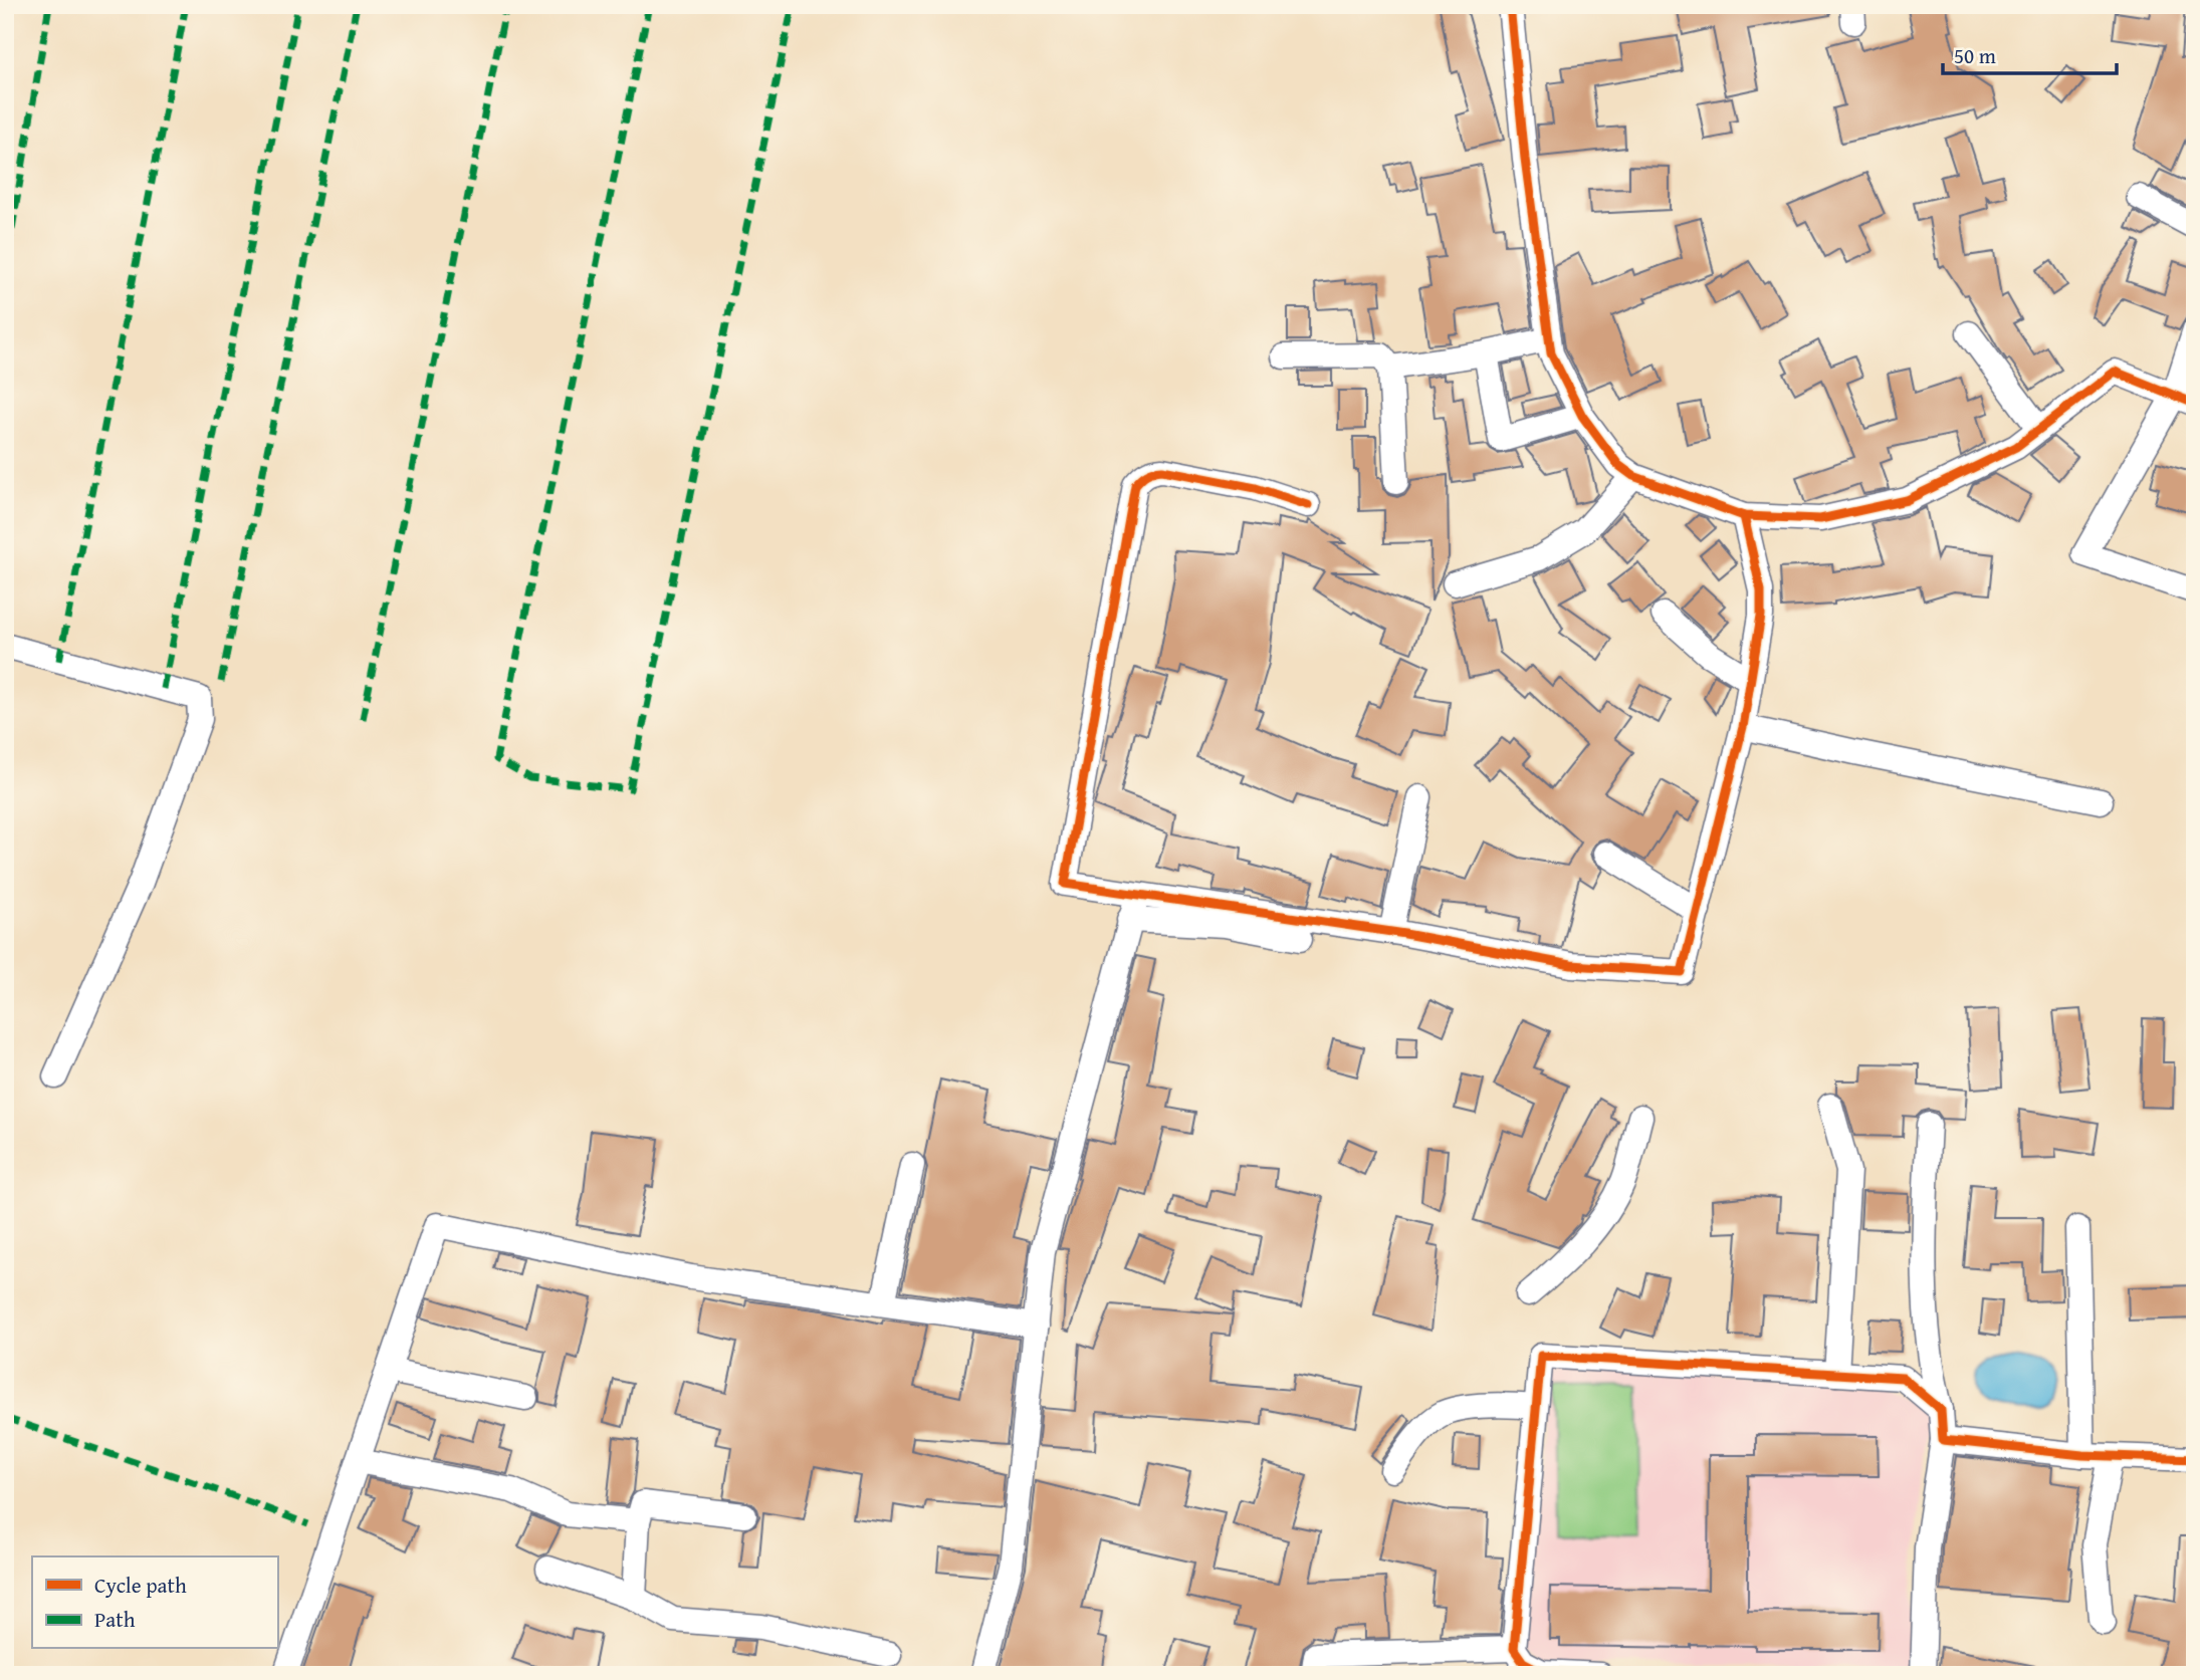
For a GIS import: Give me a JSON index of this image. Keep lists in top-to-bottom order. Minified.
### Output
{"legend":["Cycle path","Path"],"scale_bar":"50 m"}
